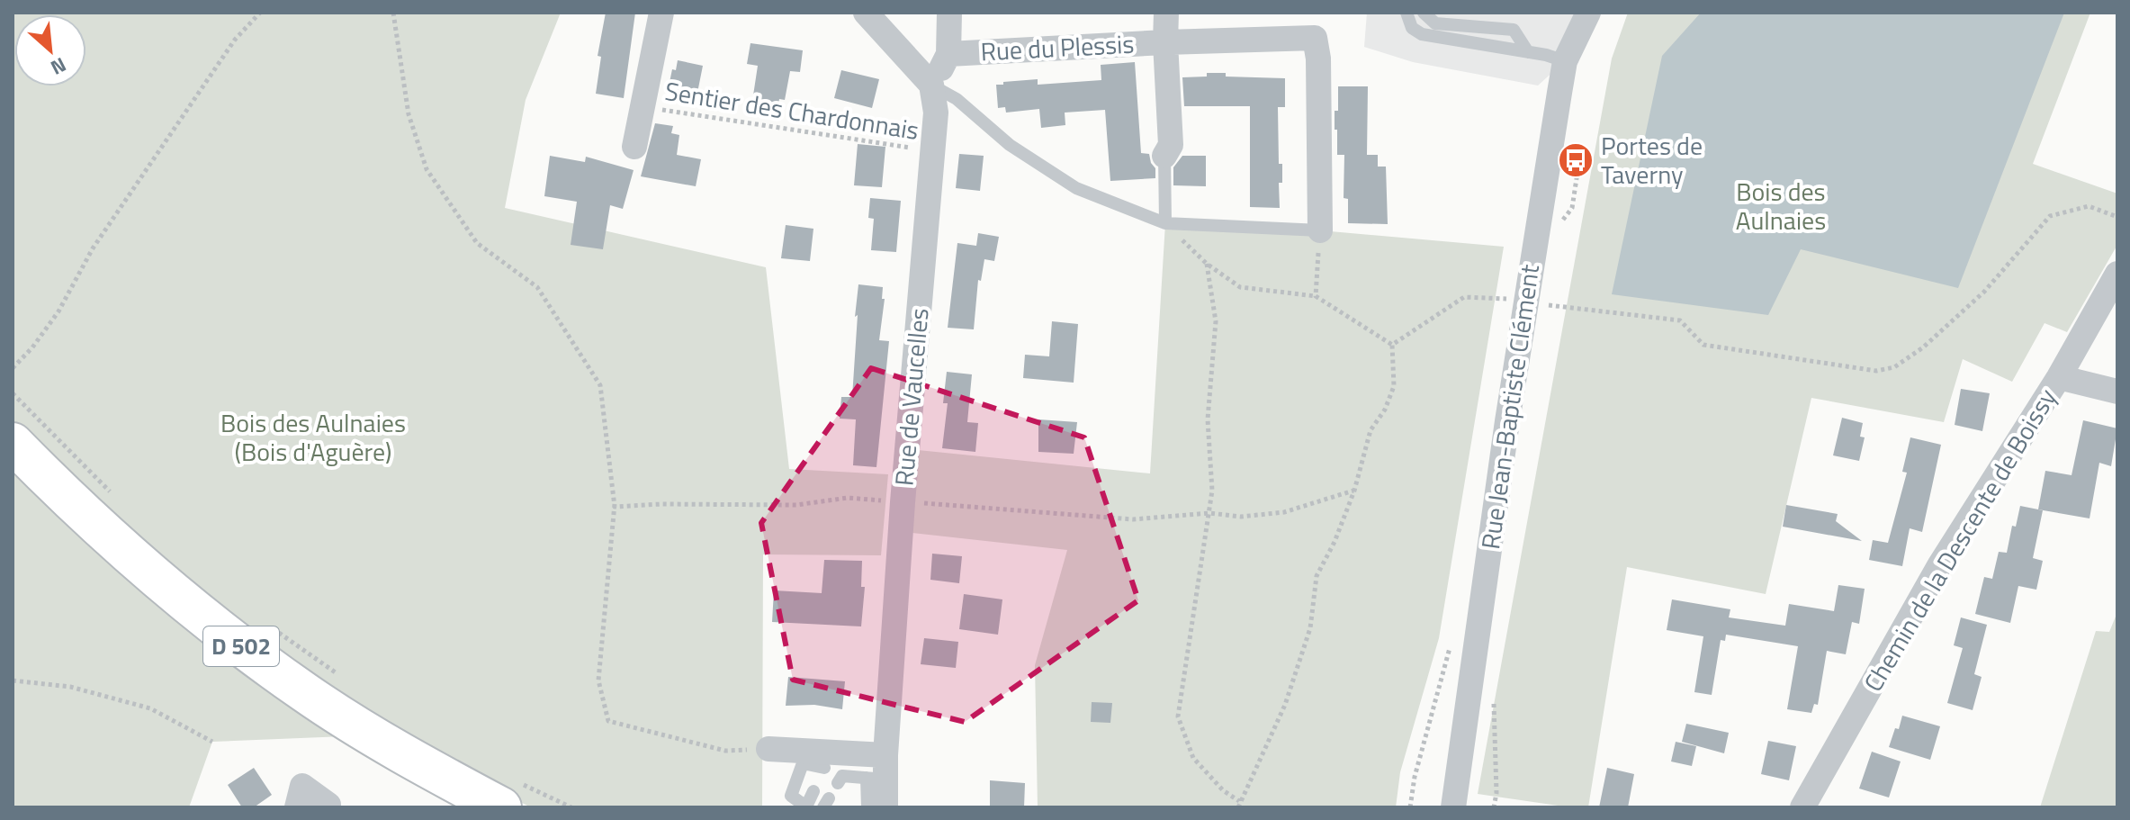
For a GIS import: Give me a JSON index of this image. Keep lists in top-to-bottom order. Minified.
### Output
{"streets":{"main road":["D 502"],"street":["Rue du Plessis","Rue de Vaucelles","Rue Jean-Baptiste Clément","Chemin de la Descente de Boissy"],"path":["Sentier des Chardonnais"]},"crossings":[["Sentier des Chardonnais","Rue de Vaucelles"]],"parks":["Bois des Aulnaies","Bois des Aulnaies (Bois d'Aguère)"],"places":{"bus stop":["Portes de Taverny"]},"north":"bottom right"}
